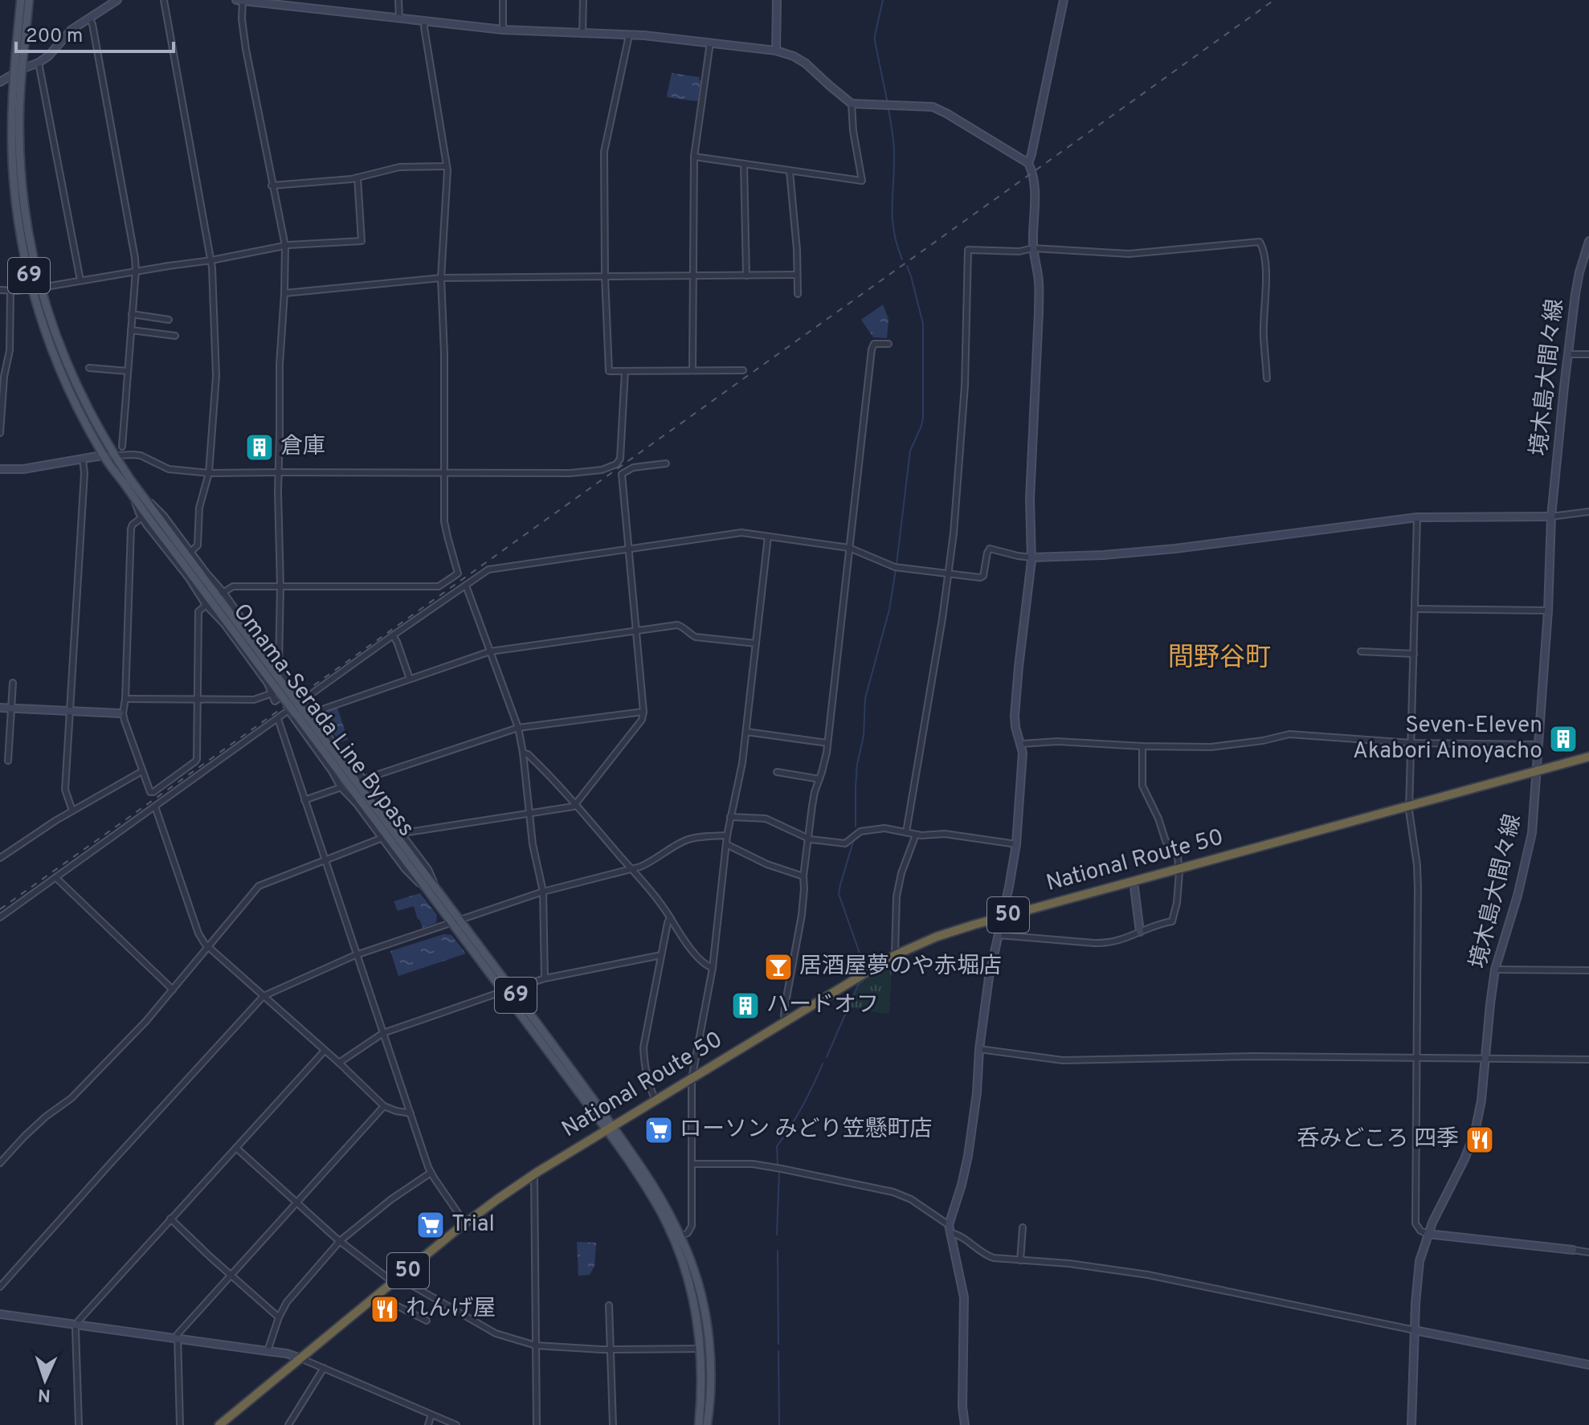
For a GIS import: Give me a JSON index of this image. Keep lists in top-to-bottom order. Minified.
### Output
{"streets":{"highway":["National Route 50","50"],"main road":["69","Omama-Serada Line Bypass"],"street":["境木島大間々線"]},"crossings":[["境木島大間々線","National Route 50"],["Omama-Serada Line Bypass","National Route 50"]],"districts":["間野谷町"],"places":{"building":["倉庫","Seven-Eleven Akabori Ainoyacho","ハードオフ"],"bar":["居酒屋夢のや赤堀店"],"supermarket":["ローソン みどり笠懸町店","Trial"],"restaurant":["呑みどころ 四季","れんげ屋"]},"scale_bar":"200 m","north":"bottom"}
